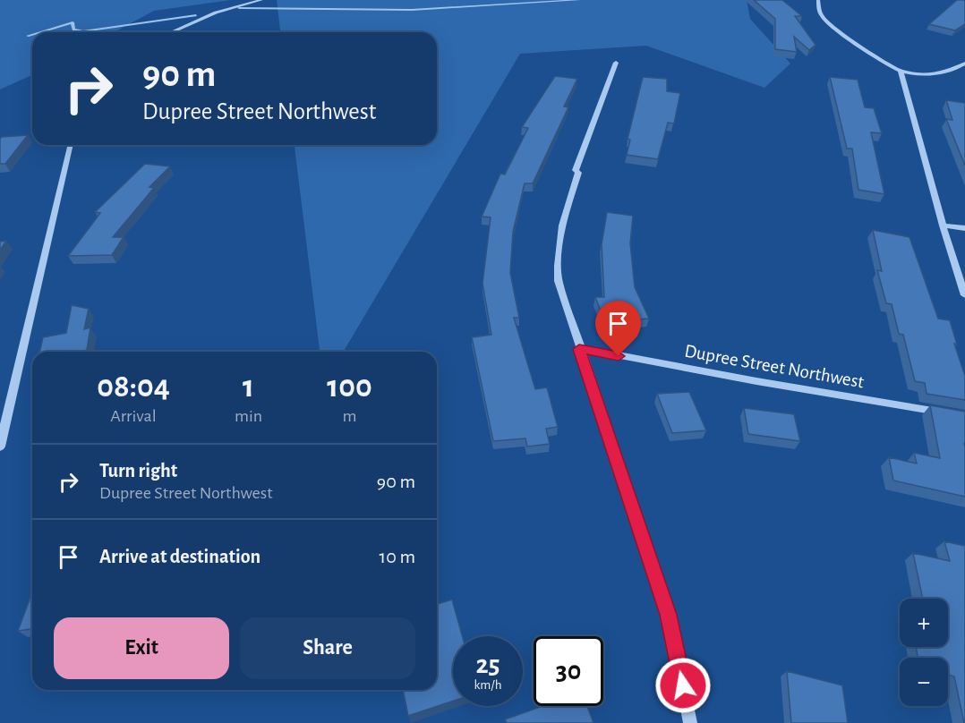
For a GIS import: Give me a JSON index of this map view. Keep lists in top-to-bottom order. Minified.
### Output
{"streets":{"street":["Dupree Street Northwest"]},"page":{"turn":["90 m","Dupree Street Northwest"],"eta":["08:04","Arrival","1","min","100","m"],"list":[{"name":"Turn right","note":"Dupree Street Northwest","value":"90 m"},{"name":"Arrive at destination","value":"10 m"}],"map_buttons":["+","−"],"buttons":["Exit","Share"],"speed":"25 km/h","limit":"30"}}
